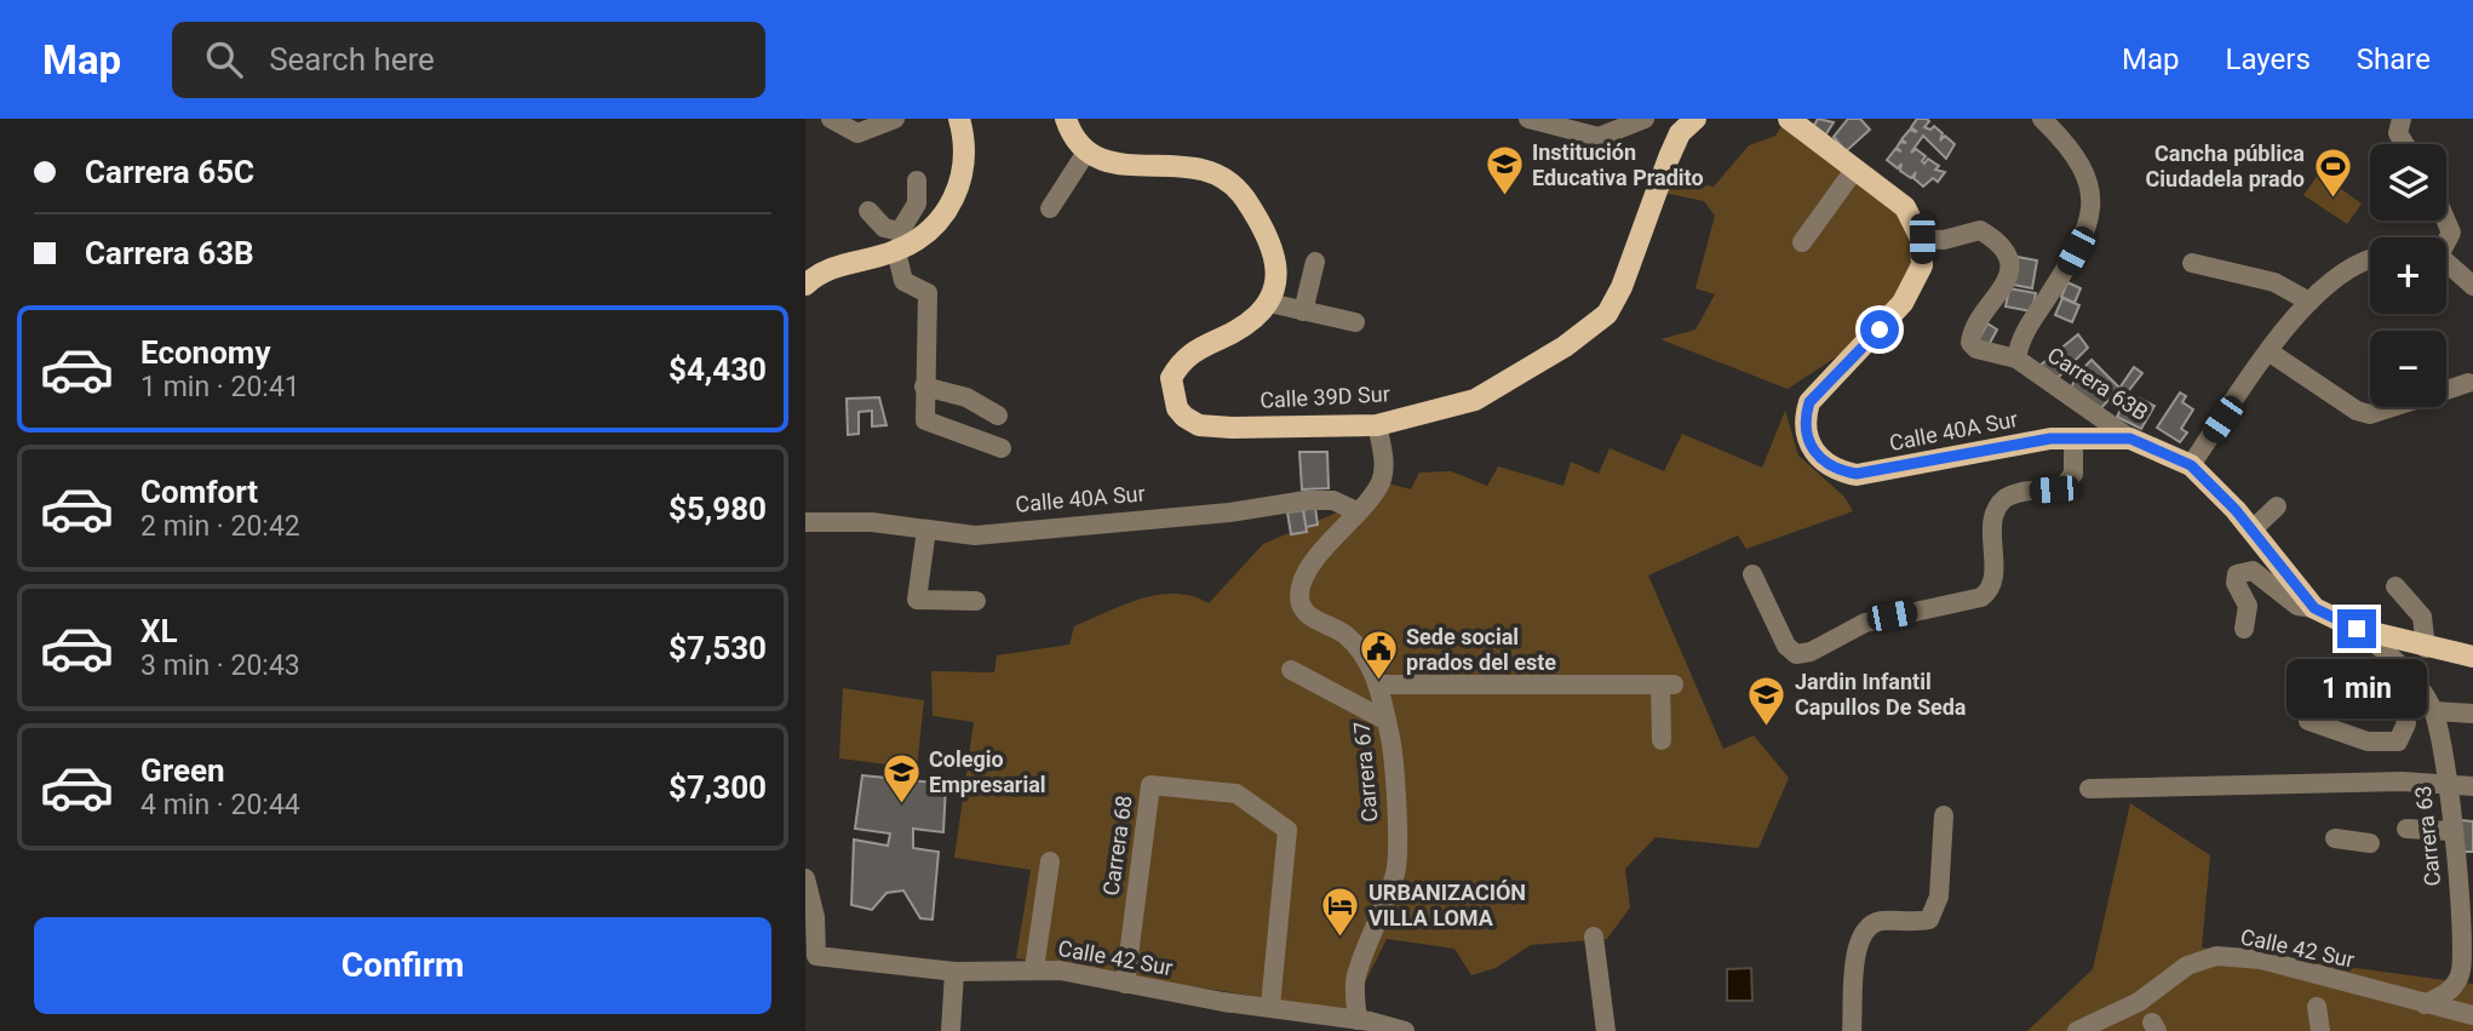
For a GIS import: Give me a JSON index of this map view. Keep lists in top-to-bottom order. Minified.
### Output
{"streets":{"main road":["Carrera 63B","Calle 39D Sur","Calle 40A Sur"],"street":["Carrera 67","Carrera 63","Carrera 68","Calle 42 Sur"]},"crossings":[["Carrera 63B","Calle 40A Sur"],["Carrera 63B","Carrera 63"],["Calle 39D Sur","Carrera 67"],["Calle 40A Sur","Carrera 67"],["Carrera 67","Calle 42 Sur"],["Carrera 63","Calle 42 Sur"],["Carrera 68","Calle 42 Sur"]],"places":{"school or university":["Institución Educativa Pradito","Jardin Infantil Capullos De Seda","Colegio Empresarial"],"sports":["Cancha pública Ciudadela prado"],"public building":["Sede social prados del este"],"hotel":["URBANIZACIÓN VILLA LOMA"]},"page":{"header":"Map","search":"Search here","nav":["Map","Layers","Share"],"banner":["Carrera 65C","Carrera 63B"],"map_buttons":["+","−"],"list":[{"name":"Economy","note":"1 min · 20:41","value":"$4,430"},{"name":"Comfort","note":"2 min · 20:42","value":"$5,980"},{"name":"XL","note":"3 min · 20:43","value":"$7,530"},{"name":"Green","note":"4 min · 20:44","value":"$7,300"}],"bubble":"1 min","buttons":"Confirm"}}
